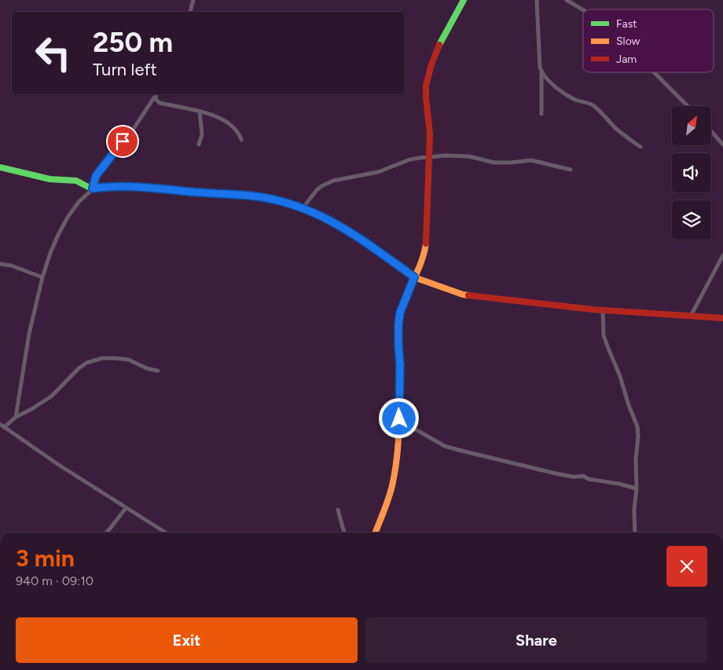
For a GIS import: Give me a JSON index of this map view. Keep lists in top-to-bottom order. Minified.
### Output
{"legend":["Fast","Slow","Jam"],"north":"top right","page":{"turn":["250 m","Turn left"],"heading":["3 min","940 m · 09:10"],"buttons":["Exit","Share"]}}
